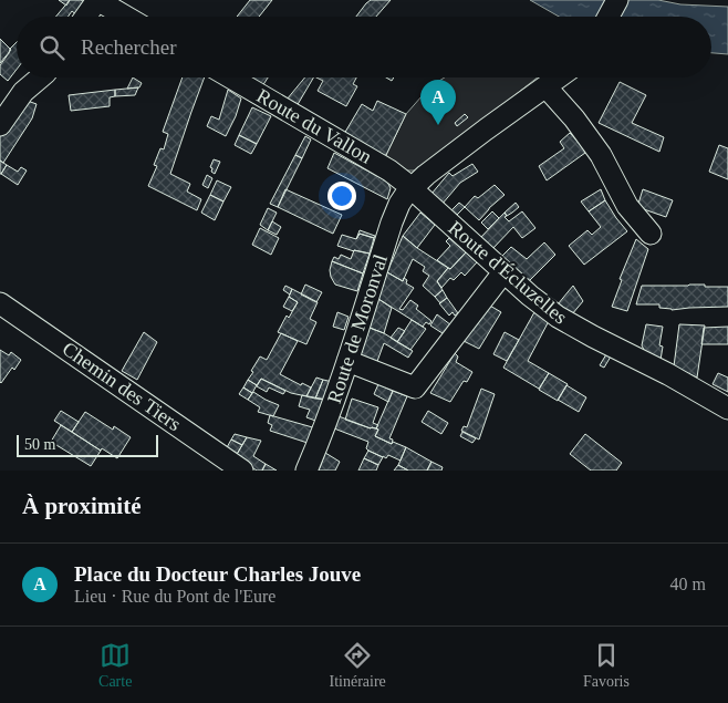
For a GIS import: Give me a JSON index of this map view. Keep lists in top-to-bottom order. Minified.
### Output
{"streets":{"street":["Route du Vallon","Route d'Écluzelles","Route de Moronval","Chemin des Tiers"]},"crossings":[["Route du Vallon","Route d'Écluzelles"],["Route du Vallon","Route de Moronval"],["Route d'Écluzelles","Route de Moronval"]],"scale_bar":"50 m","page":{"search":"Rechercher","pins":"A","scale":"50 m","heading":"À proximité","list":[{"mark":"A","name":"Place du Docteur Charles Jouve","note":"Lieu · Rue du Pont de l'Eure","value":"40 m"}],"nav":["Carte","Itinéraire","Favoris"]}}
